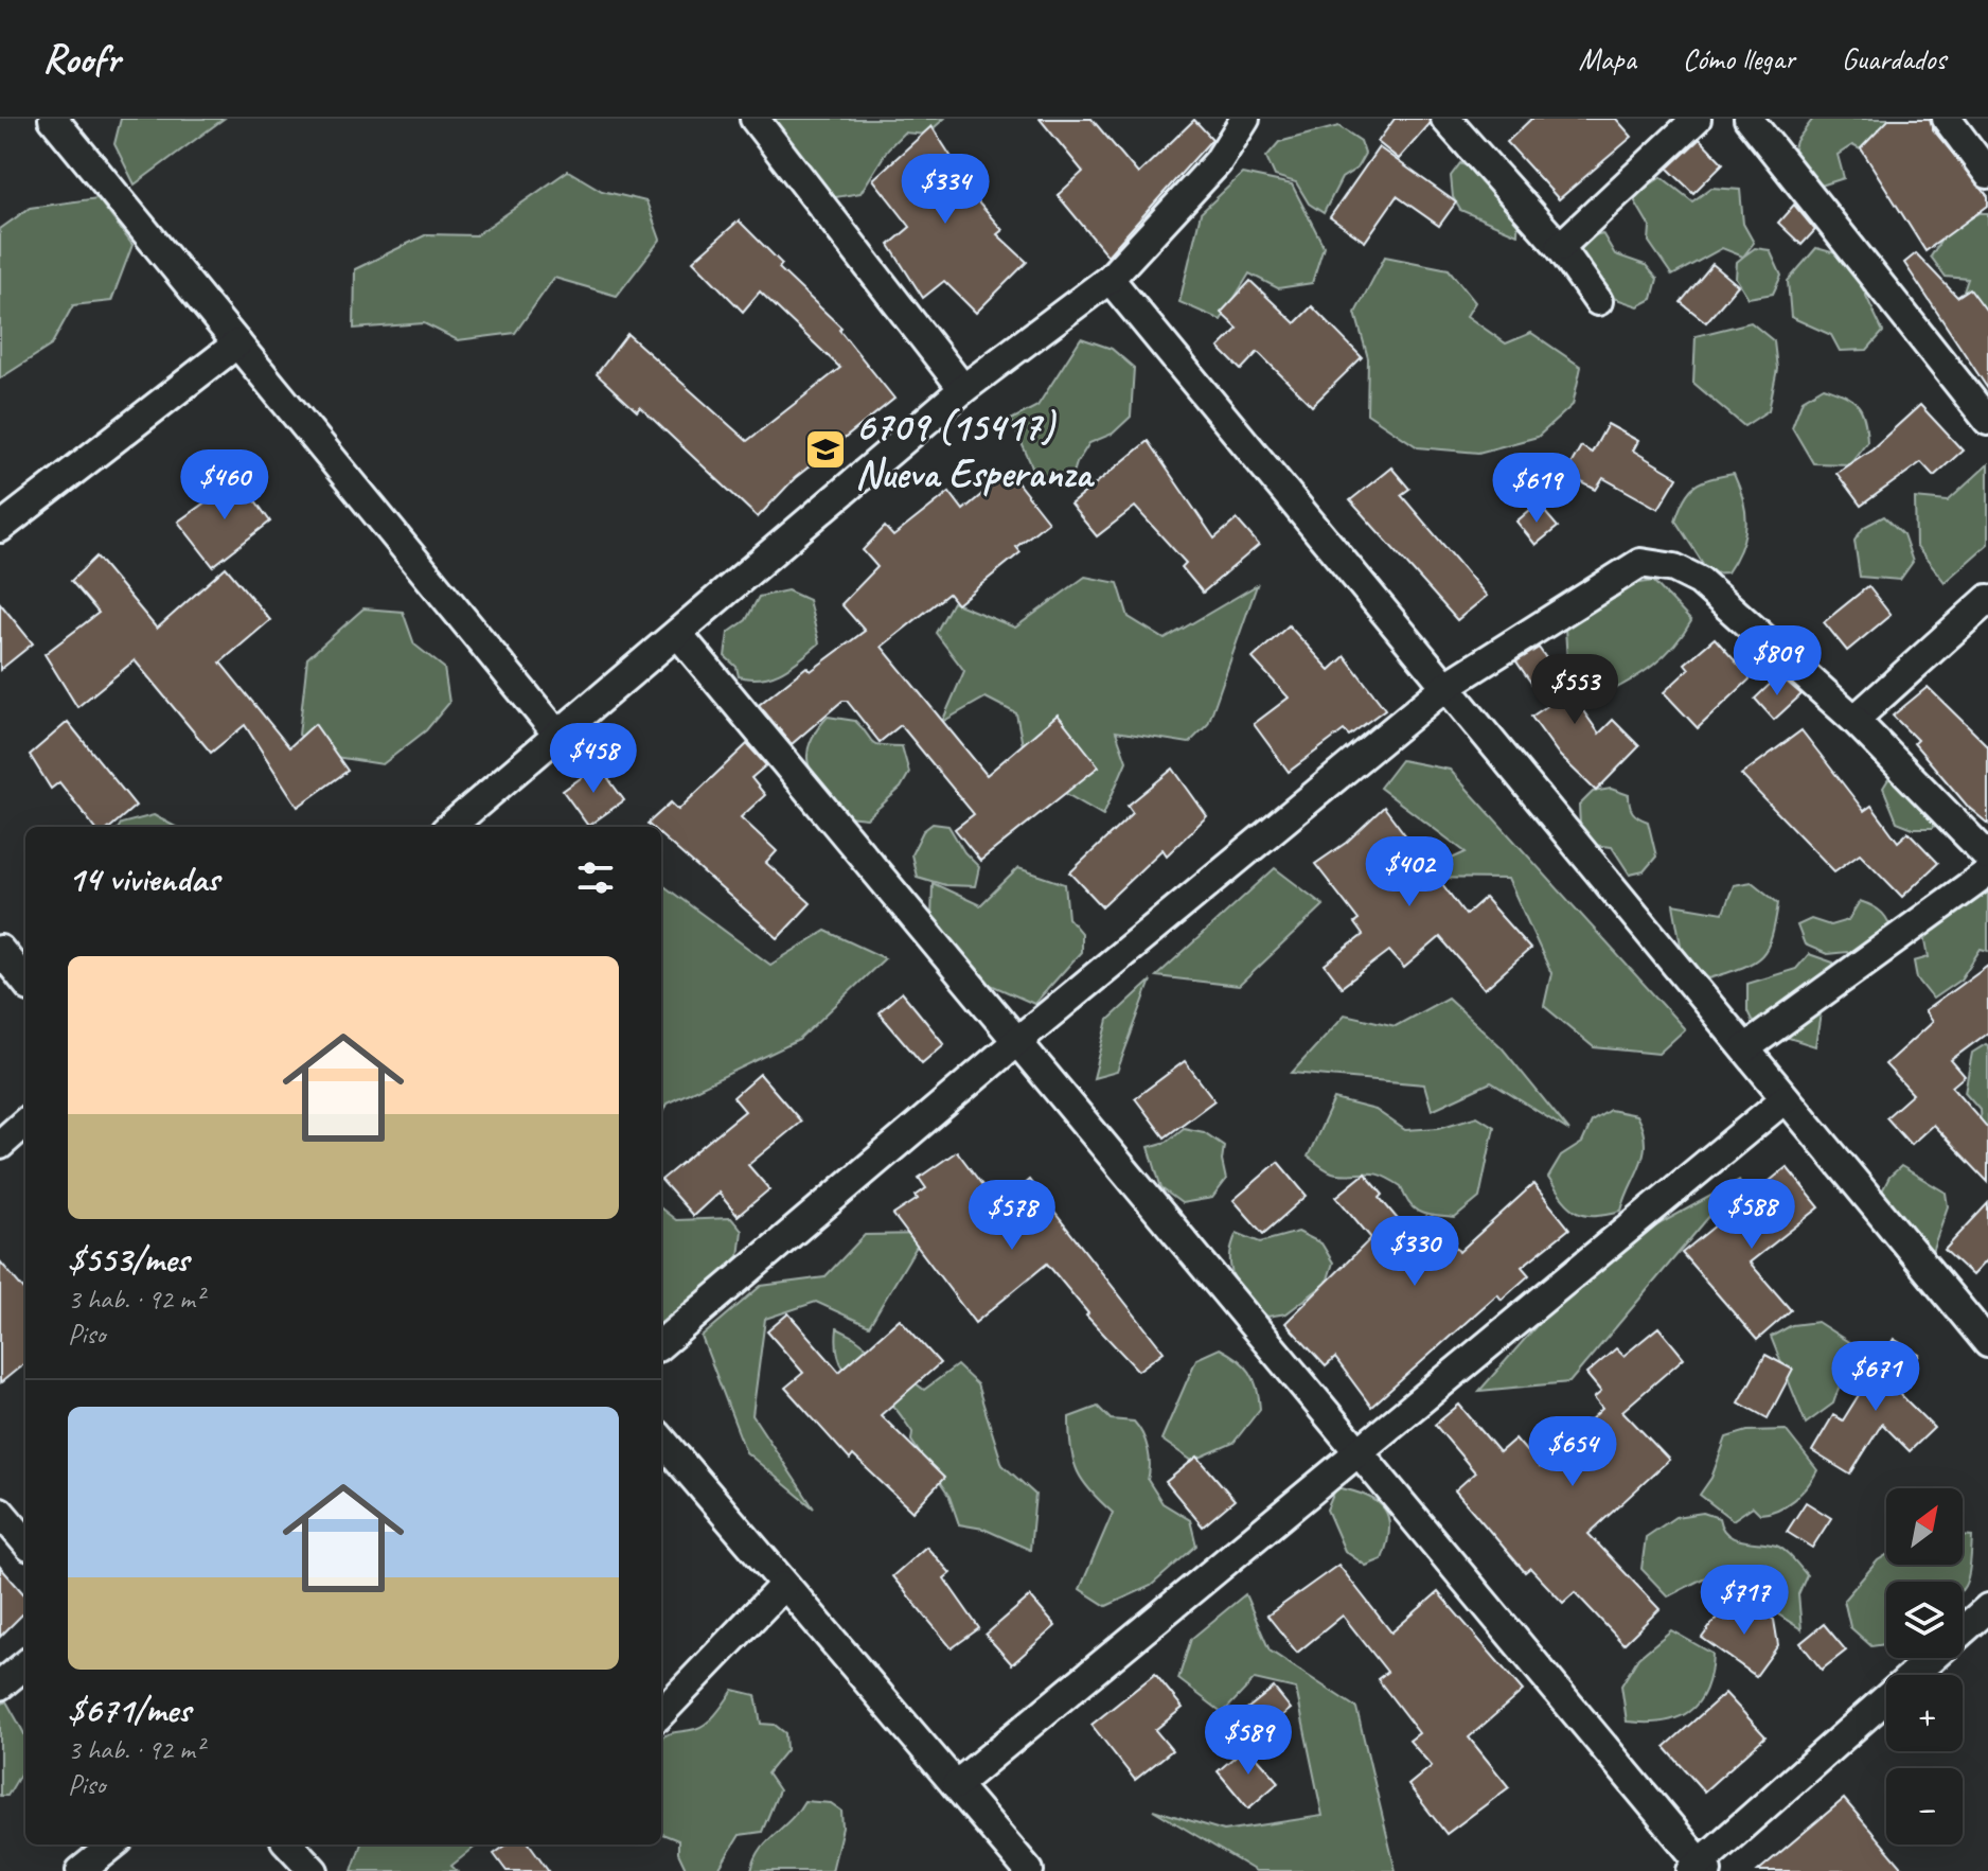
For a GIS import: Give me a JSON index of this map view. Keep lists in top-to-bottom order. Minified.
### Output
{"places":{"school or university":["6709 (15417) Nueva Esperanza"]},"north":"top right","page":{"header":"Roofr","nav":["Mapa","Cómo llegar","Guardados"],"price":["$334","$460","$619","$809","$553","$458","$402","$588","$578","$330","$671","$654","$717","$589"],"heading":"14 viviendas","list":[{"name":"$553/mes","note":"3 hab. · 92 m² · Piso"},{"name":"$671/mes","note":"3 hab. · 92 m² · Piso"}],"map_buttons":["+","−"]}}
